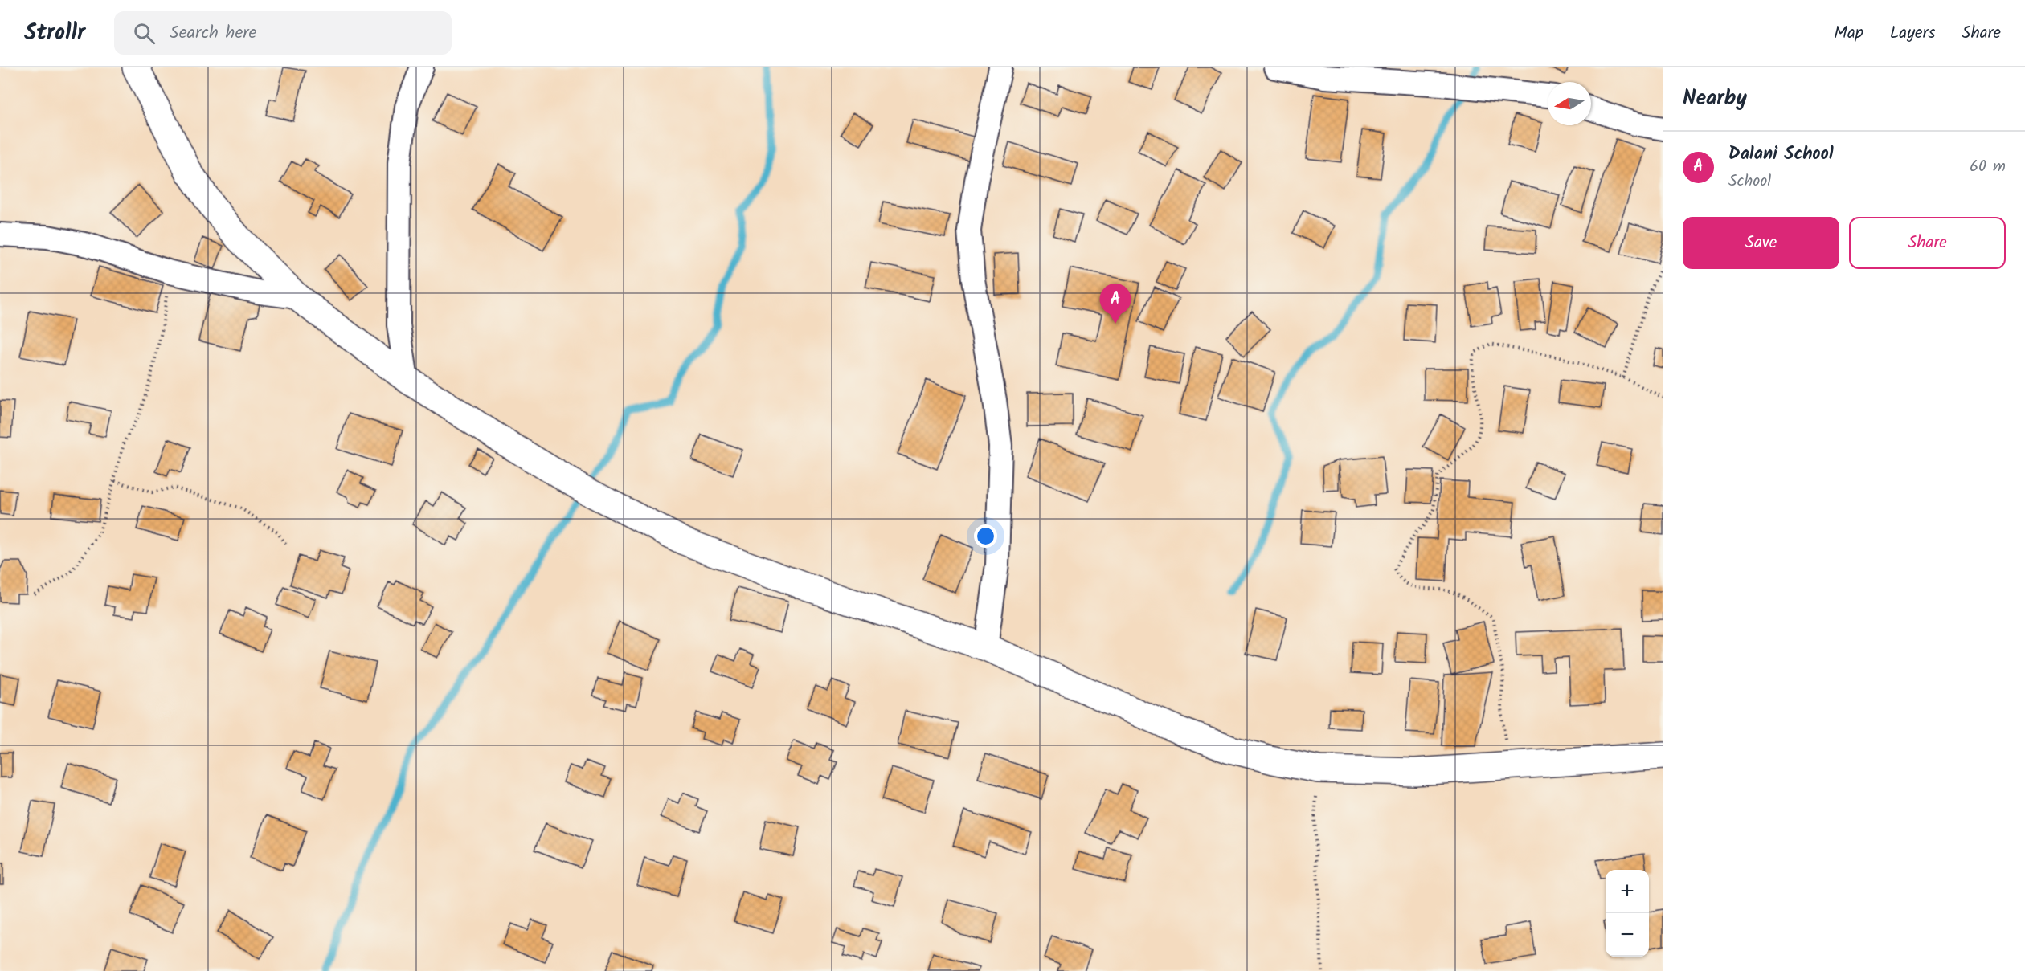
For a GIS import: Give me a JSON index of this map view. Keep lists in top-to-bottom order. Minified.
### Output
{"north":"left","page":{"header":"Strollr","search":"Search here","nav":["Map","Layers","Share"],"heading":"Nearby","list":[{"mark":"A","name":"Dalani School","note":"School","value":"60 m"}],"buttons":["Save","Share"],"pins":"A","map_buttons":["+","−"]}}
